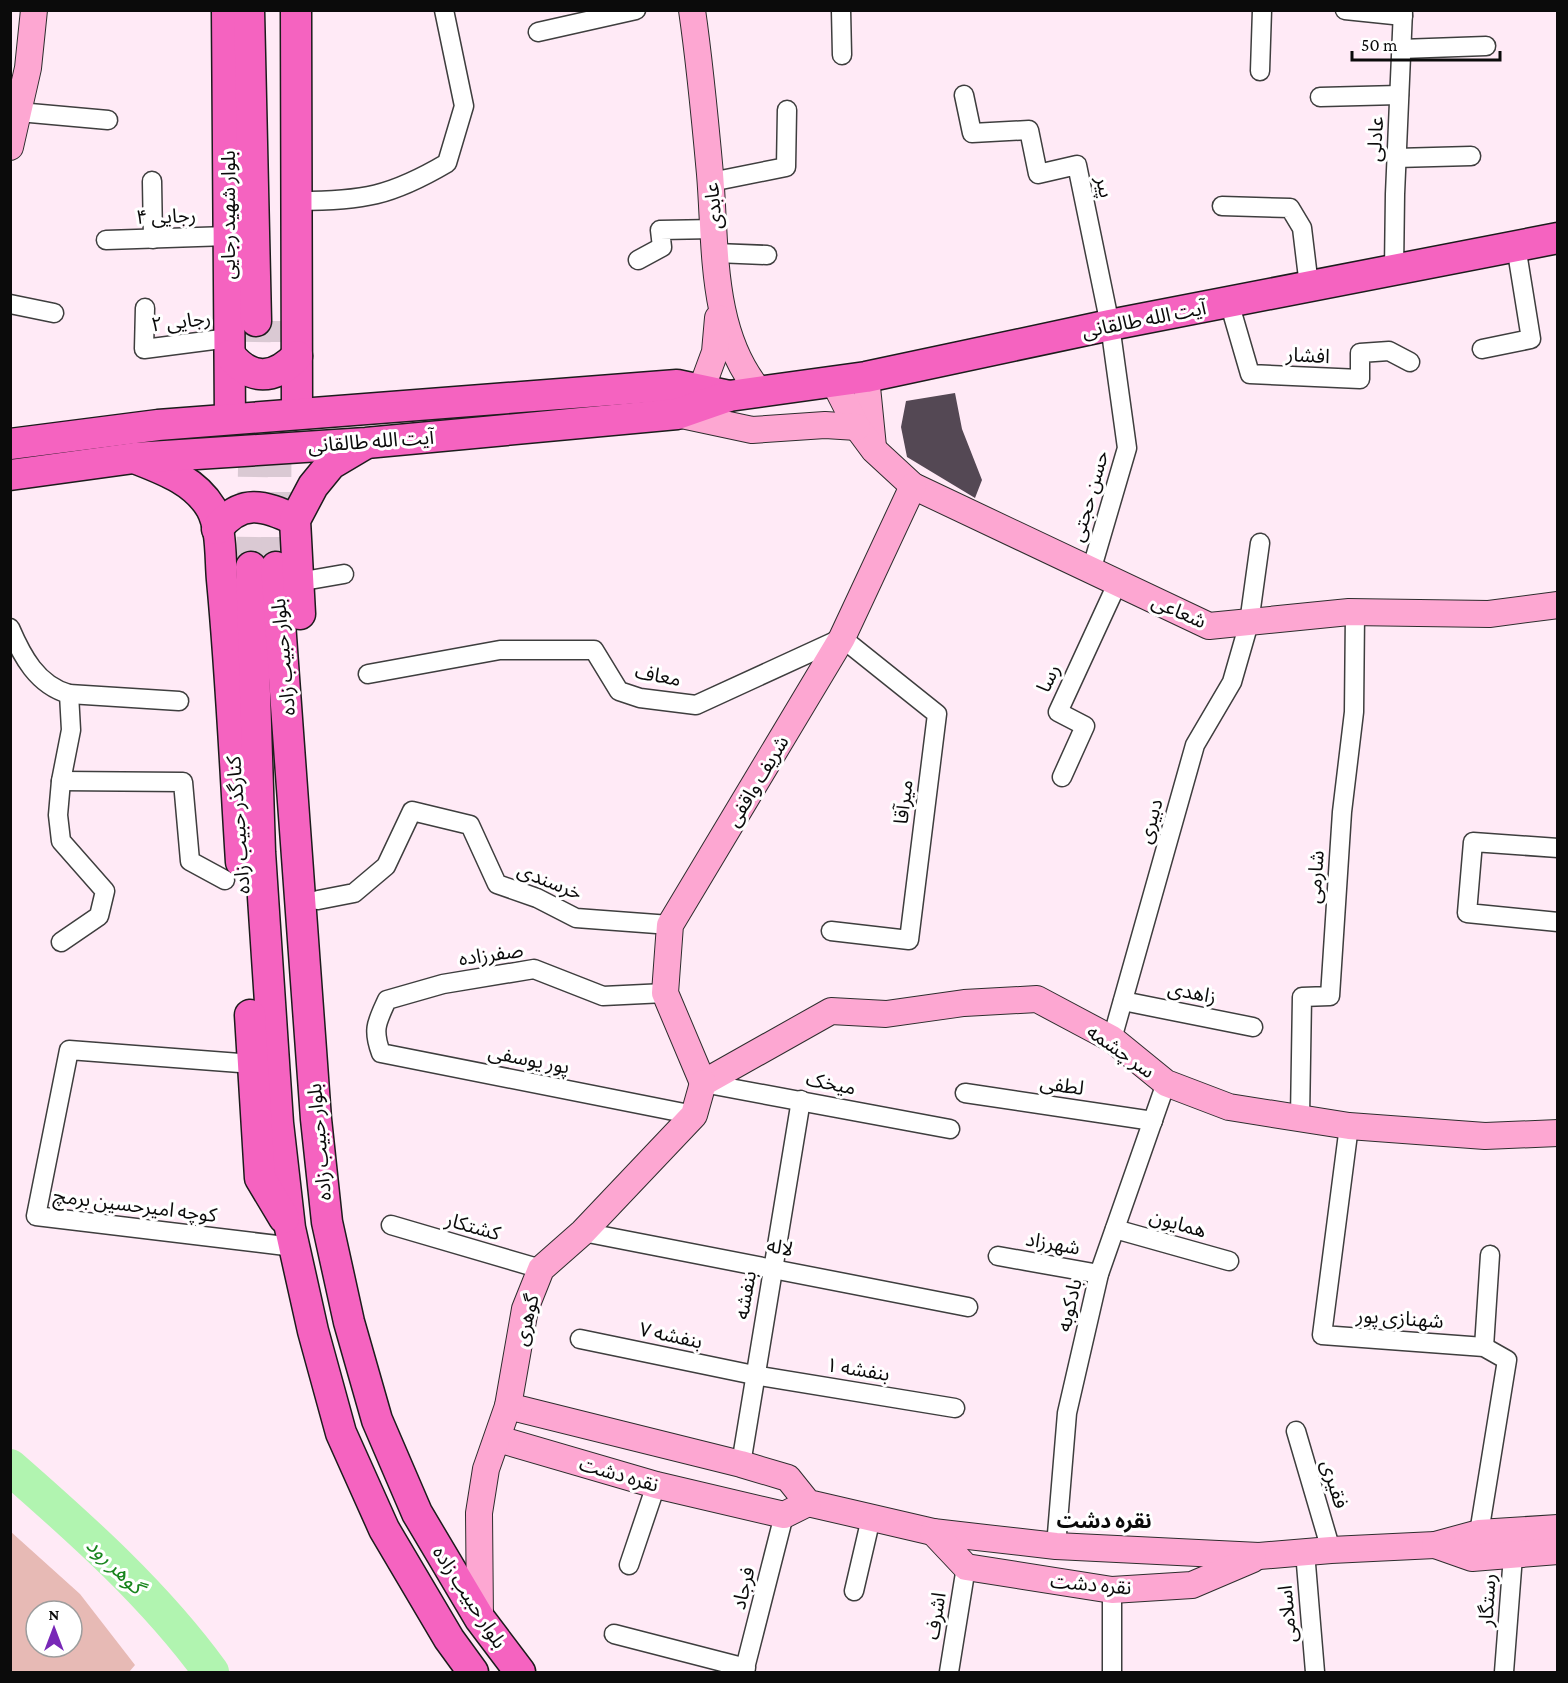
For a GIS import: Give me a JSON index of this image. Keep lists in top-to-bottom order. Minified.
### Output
{"streets":{"main road":["بلوار شهید رجایی","آیت الله طالقانی","بلوار حبیب زاده","کنارگذر حبیب زاده"],"street":["عادلی","پیر","عابدی","رجایی ۴","رجایی ۲","افشار","حسن حجتی","شعاعی","معاف","رسا","شریف واقفی","میرآقا","دبیری","شارمی","خرسندی","صفرزاده","زاهدی","سر چشمه","پور یوسفی","میخک","لطفی","کوچه امیرحسین برمچ","همایون","کشتکار","شهرزاد","لاله","بنفشه","بادکوبه","شهنازی پور","گوهری","بنفشه ۷","بنفشه ۱","نقره دشت","فقیری","فرجاد","رستگار","اسلامی","اشرف"]},"crossings":[["عادلی","آیت الله طالقانی"],["پیر","آیت الله طالقانی"],["پیر","حسن حجتی"],["عابدی","آیت الله طالقانی"],["بلوار شهید رجایی","رجایی ۴"],["بلوار شهید رجایی","آیت الله طالقانی"],["بلوار شهید رجایی","رجایی ۲"],["آیت الله طالقانی","افشار"],["آیت الله طالقانی","حسن حجتی"],["آیت الله طالقانی","شعاعی"],["آیت الله طالقانی","کنارگذر حبیب زاده"],["حسن حجتی","شعاعی"],["شعاعی","رسا"],["شعاعی","شریف واقفی"],["شعاعی","دبیری"],["شعاعی","شارمی"],["بلوار حبیب زاده","کنارگذر حبیب زاده"],["بلوار حبیب زاده","کوچه امیرحسین برمچ"],["بلوار حبیب زاده","گوهری"],["معاف","شریف واقفی"],["معاف","میرآقا"],["شریف واقفی","میرآقا"],["شریف واقفی","خرسندی"],["شریف واقفی","صفرزاده"],["شریف واقفی","سر چشمه"],["شریف واقفی","میخک"],["شریف واقفی","گوهری"],["دبیری","زاهدی"],["دبیری","سر چشمه"],["کنارگذر حبیب زاده","کوچه امیرحسین برمچ"],["شارمی","سر چشمه"],["صفرزاده","پور یوسفی"],["سر چشمه","میخک"],["سر چشمه","بادکوبه"],["سر چشمه","شهنازی پور"],["سر چشمه","گوهری"],["پور یوسفی","گوهری"],["میخک","بنفشه"],["میخک","گوهری"],["لطفی","بادکوبه"],["همایون","بادکوبه"],["کشتکار","گوهری"],["شهرزاد","بادکوبه"],["لاله","بنفشه"],["لاله","گوهری"],["بنفشه","بنفشه ۷"],["بنفشه","بنفشه ۱"],["بنفشه","نقره دشت"],["بادکوبه","نقره دشت"],["گوهری","نقره دشت"],["بنفشه ۷","بنفشه ۱"],["نقره دشت","فقیری"],["نقره دشت","فرجاد"],["نقره دشت","رستگار"],["نقره دشت","اسلامی"],["نقره دشت","اشرف"]],"districts":["نقره دشت"],"water":["گوهر رود"],"scale_bar":"50 m","north":"top"}
